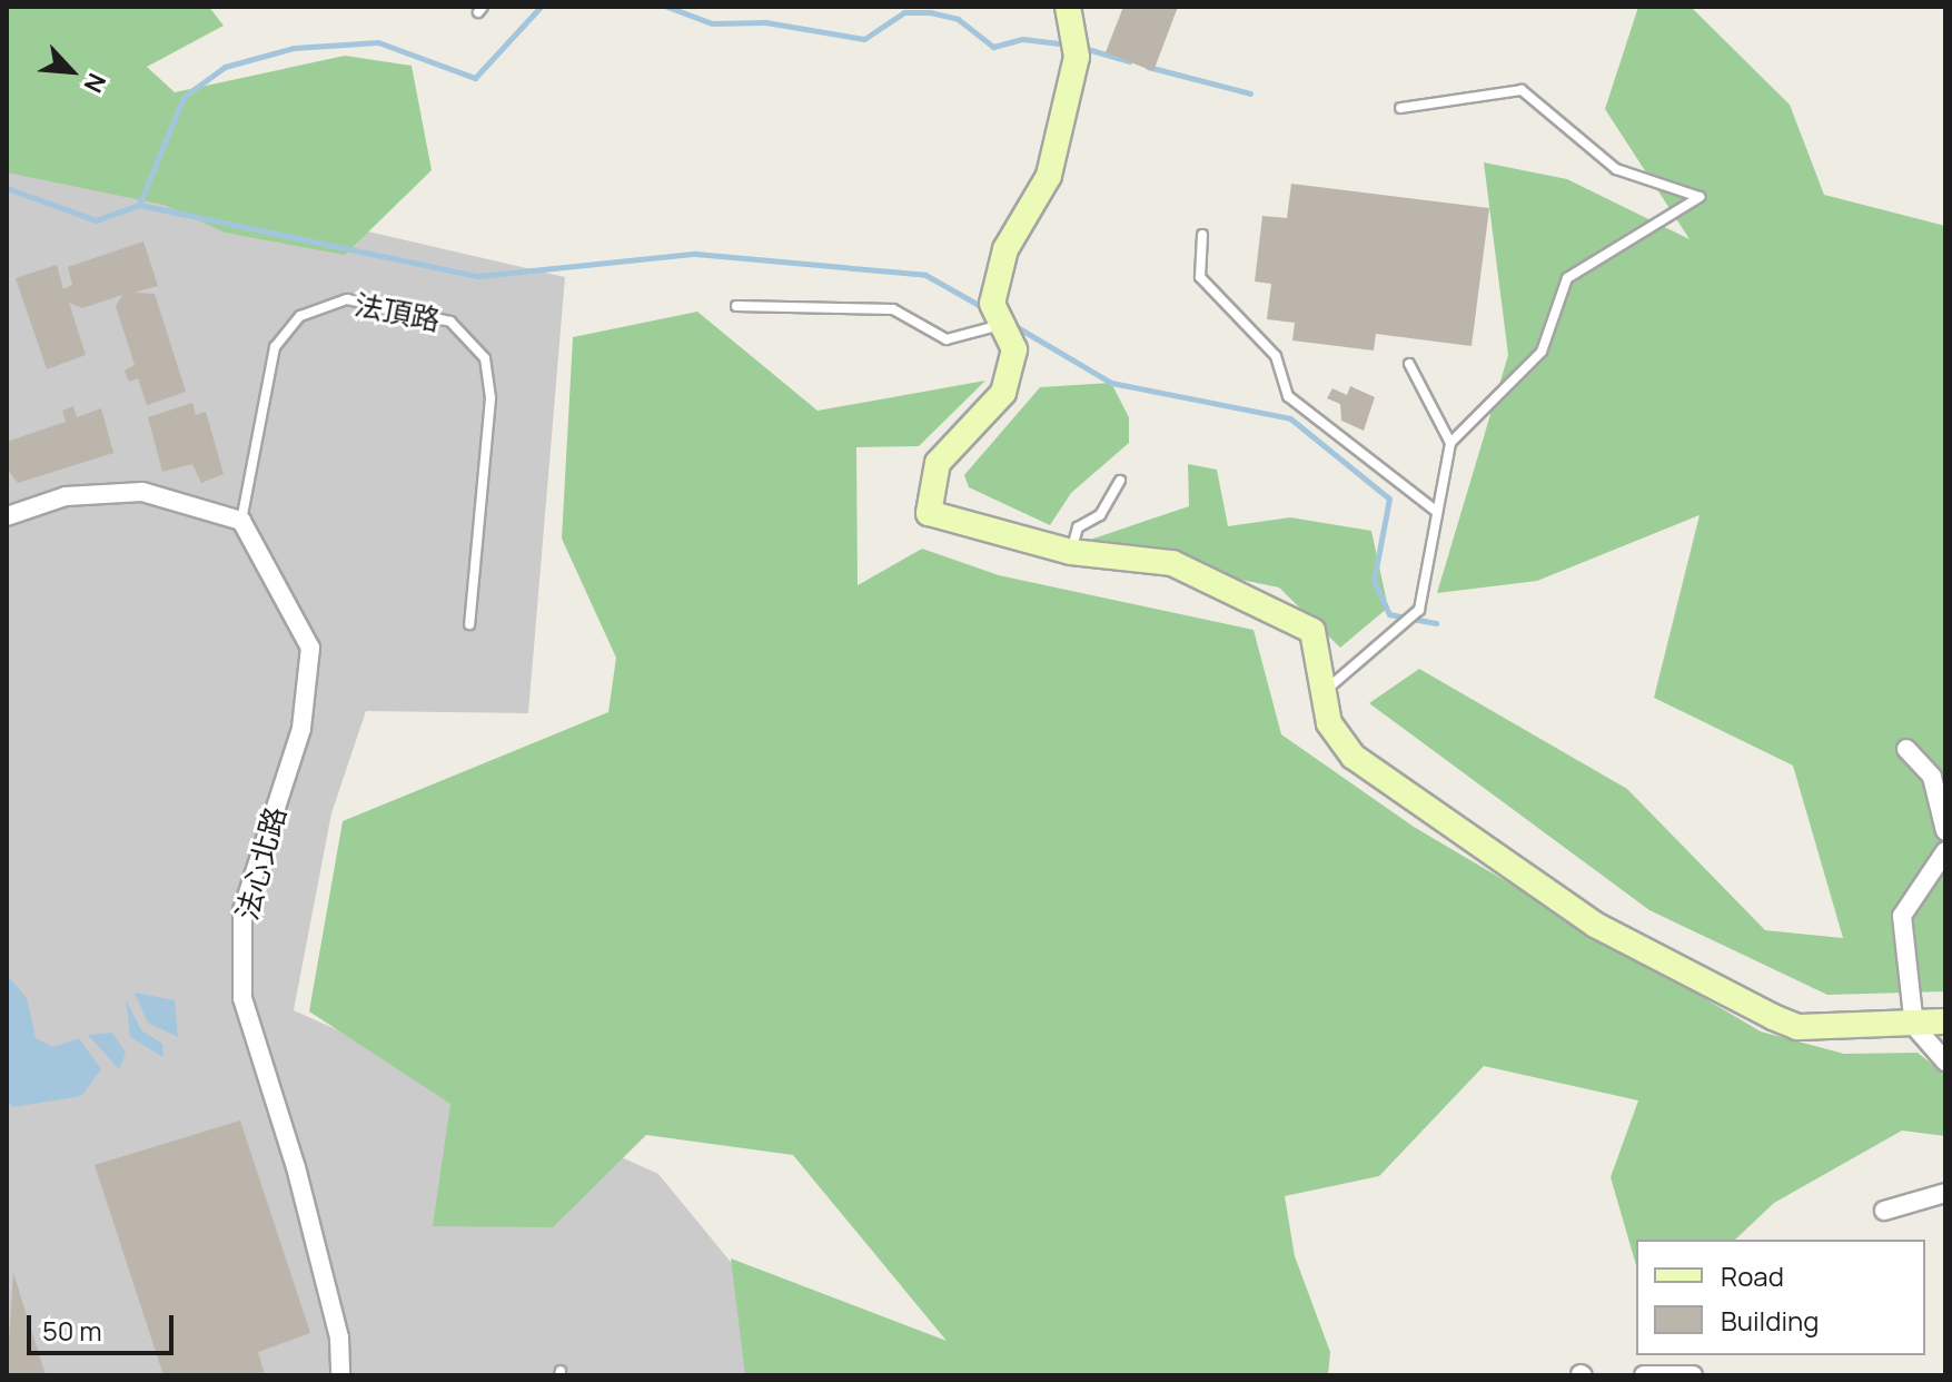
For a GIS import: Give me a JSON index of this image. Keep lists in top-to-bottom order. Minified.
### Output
{"streets":{"street":["法心北路"],"lane":["法頂路"]},"crossings":[["法頂路","法心北路"]],"legend":["Road","Building"],"scale_bar":"50 m","north":"bottom right"}
